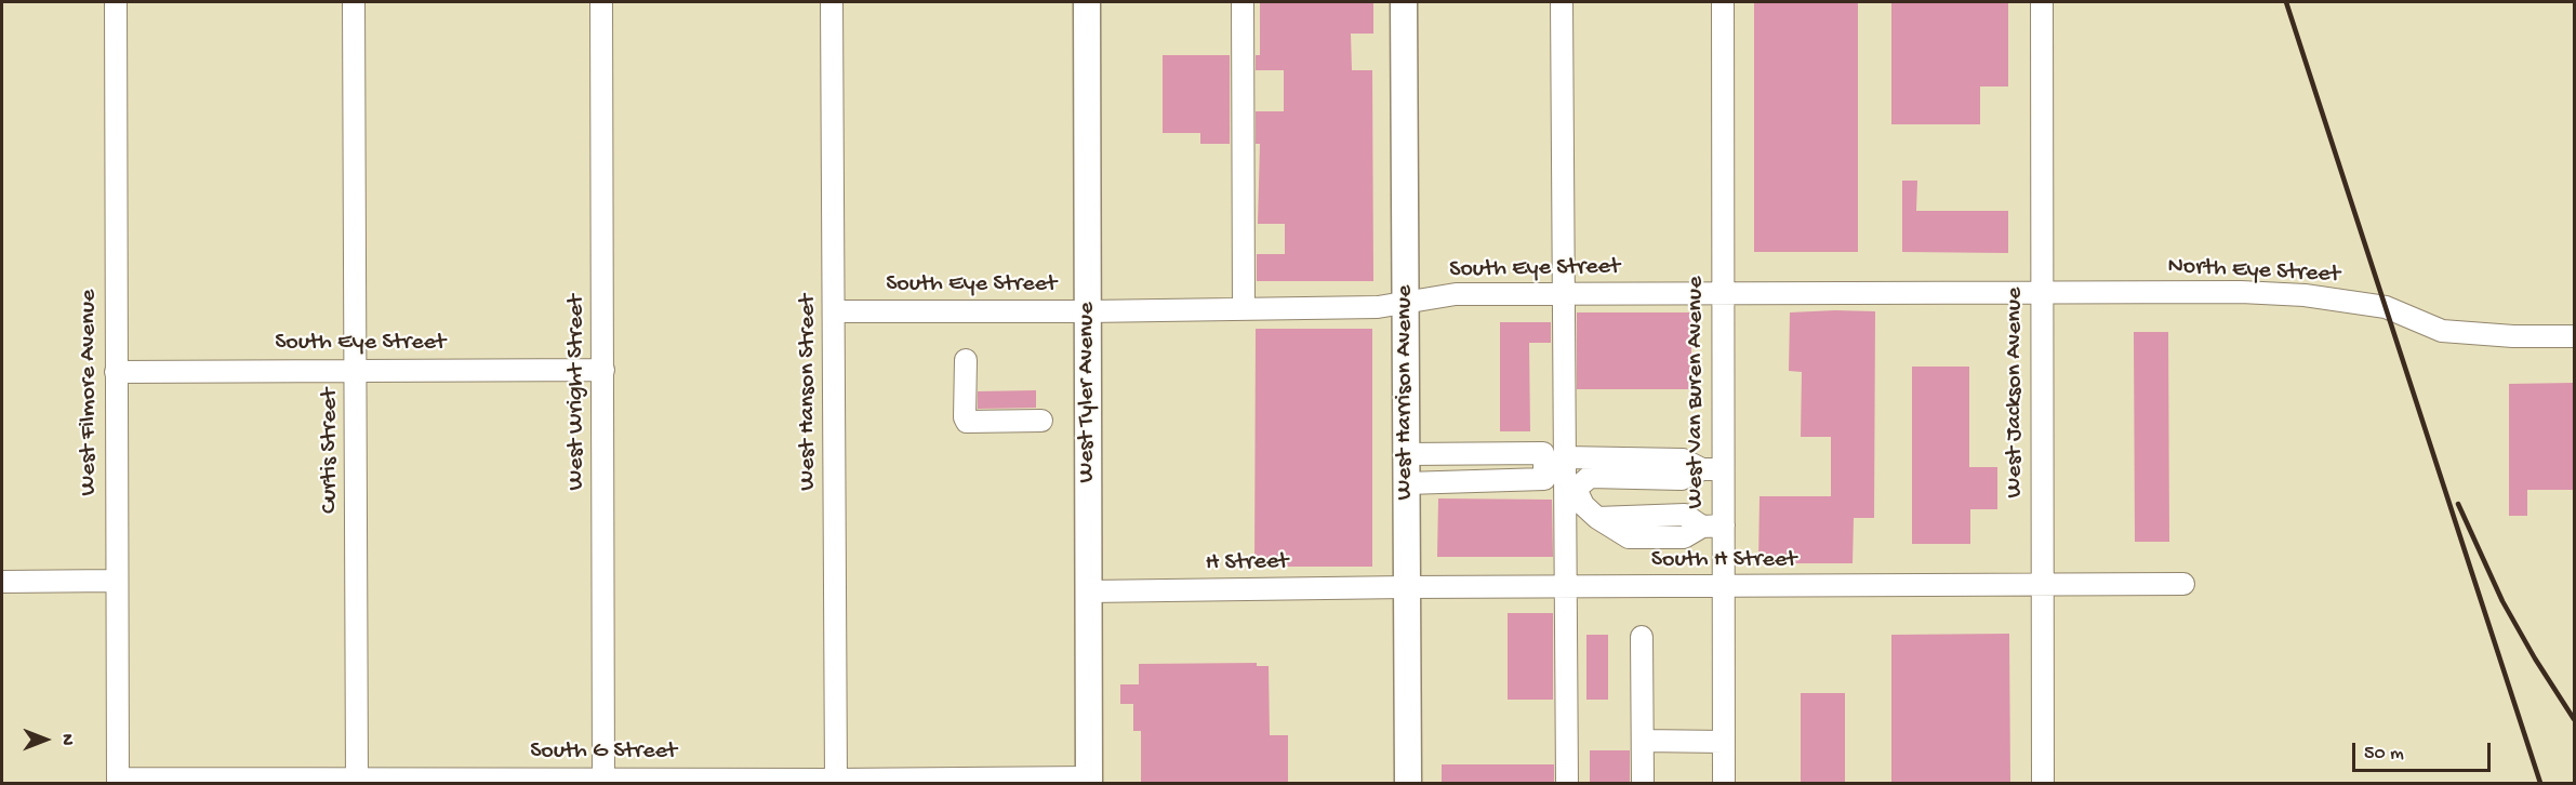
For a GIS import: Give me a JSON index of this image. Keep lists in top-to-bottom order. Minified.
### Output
{"streets":{"main road":["West Tyler Avenue","West Harrison Avenue"],"street":["South Eye Street","North Eye Street","West Filmore Avenue","West Wright Street","West Hanson Street","West Van Buren Avenue","West Jackson Avenue","Curtis Street","South H Street","H Street","South G Street"]},"crossings":[["South Eye Street","North Eye Street"],["South Eye Street","West Filmore Avenue"],["South Eye Street","West Wright Street"],["South Eye Street","West Hanson Street"],["South Eye Street","West Tyler Avenue"],["South Eye Street","West Harrison Avenue"],["South Eye Street","West Van Buren Avenue"],["South Eye Street","West Jackson Avenue"],["South Eye Street","Curtis Street"],["North Eye Street","West Jackson Avenue"],["West Filmore Avenue","South G Street"],["West Wright Street","South G Street"],["West Hanson Street","South G Street"],["West Tyler Avenue","H Street"],["West Tyler Avenue","South G Street"],["West Harrison Avenue","South H Street"],["West Harrison Avenue","H Street"],["West Van Buren Avenue","South H Street"],["West Jackson Avenue","South H Street"],["Curtis Street","South G Street"],["South H Street","H Street"]],"scale_bar":"50 m","north":"right"}
